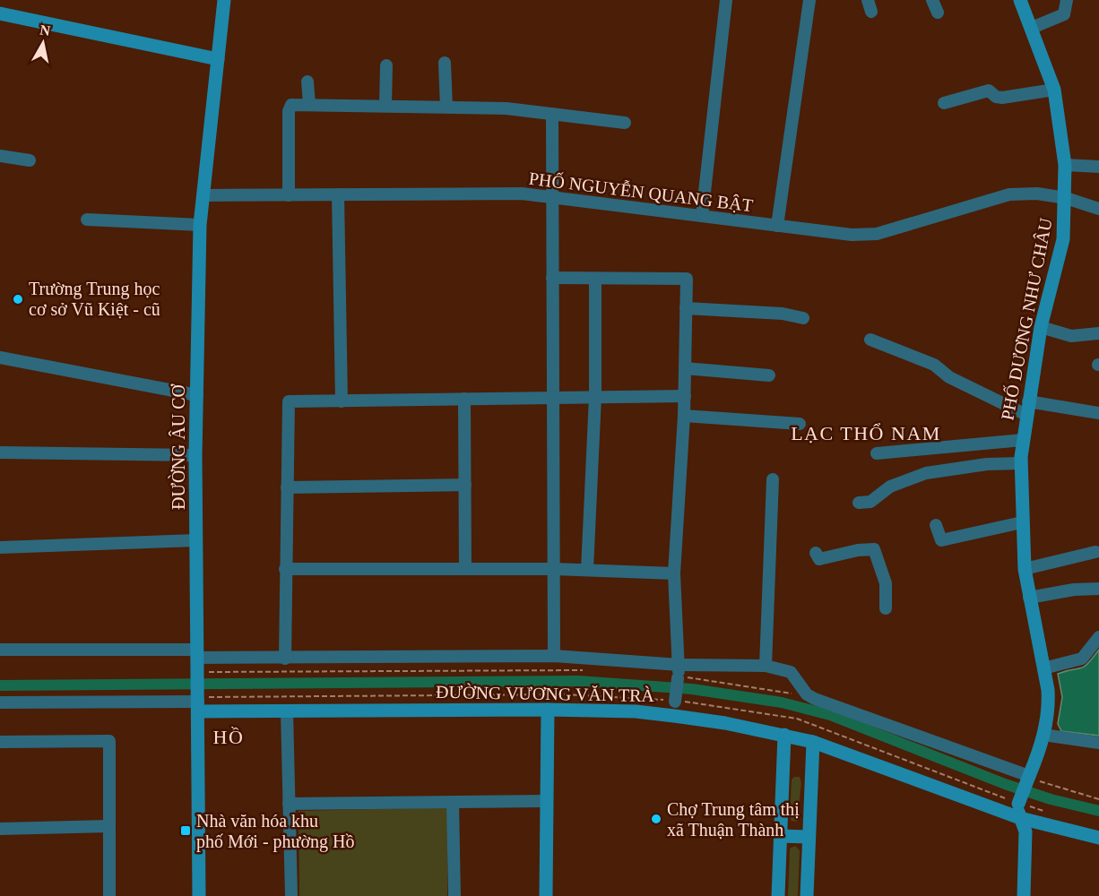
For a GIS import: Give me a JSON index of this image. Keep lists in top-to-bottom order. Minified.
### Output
{"streets":{"main road":["PHỐ DƯƠNG NHƯ CHÂU","ĐƯỜNG ÂU CƠ","ĐƯỜNG VƯƠNG VĂN TRÀ"],"street":["PHỐ NGUYỄN QUANG BẬT"]},"crossings":[["PHỐ NGUYỄN QUANG BẬT","PHỐ DƯƠNG NHƯ CHÂU"],["PHỐ NGUYỄN QUANG BẬT","ĐƯỜNG ÂU CƠ"],["PHỐ DƯƠNG NHƯ CHÂU","ĐƯỜNG VƯƠNG VĂN TRÀ"],["ĐƯỜNG ÂU CƠ","ĐƯỜNG VƯƠNG VĂN TRÀ"]],"districts":["LẠC THỔ NAM","HỒ"],"places":{"other":["Trường Trung học cơ sở Vũ Kiệt - cũ","Chợ Trung tâm thị xã Thuận Thành"],"transit":["Nhà văn hóa khu phố Mới - phường Hồ"]},"north":"top"}
